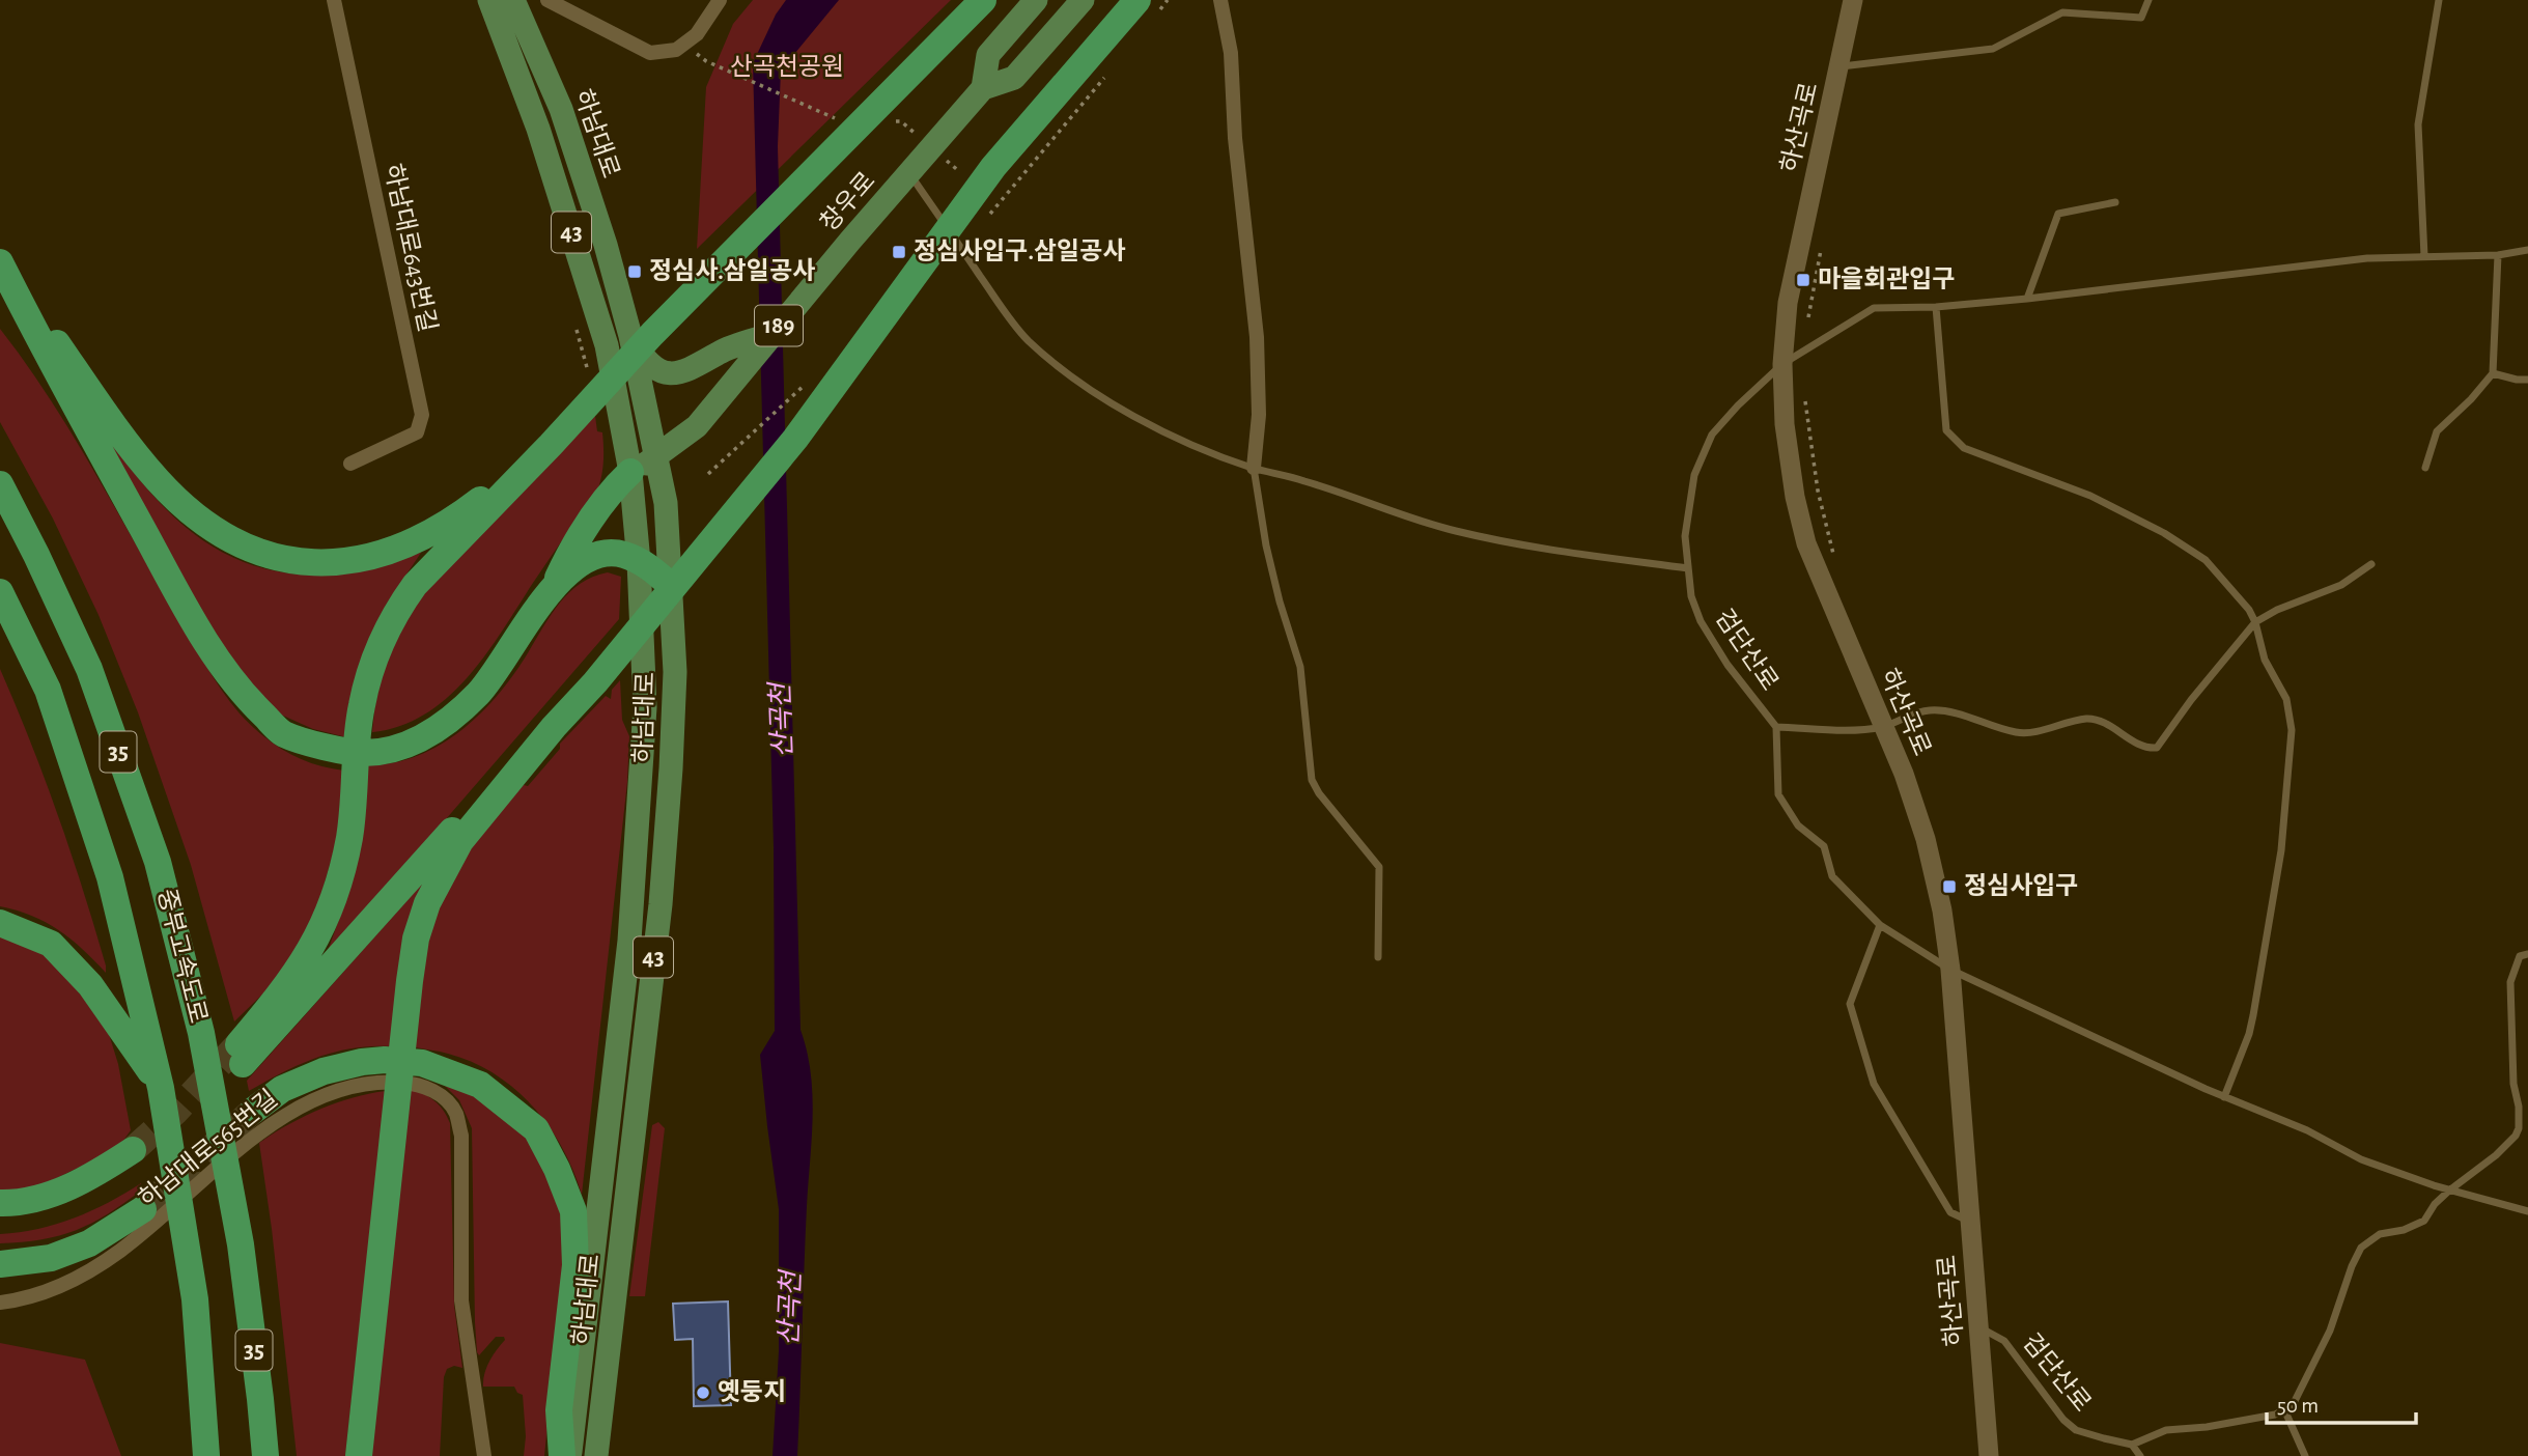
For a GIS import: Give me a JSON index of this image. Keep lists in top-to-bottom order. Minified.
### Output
{"streets":{"highway":["35","중부고속도로"],"main road":["하남대로","창우로","43","189"],"street":["하산곡로","하남대로643번길","하남대로565번길"],"lane":["검단산로"]},"crossings":[["하산곡로","검단산로"],["하남대로","창우로"]],"water":["산곡천"],"parks":["산곡천공원"],"places":{"transit":["정심사입구.삼일공사","정심사.삼일공사","마을회관입구","정심사입구"],"other":["옛둥지"]},"scale_bar":"50 m"}
